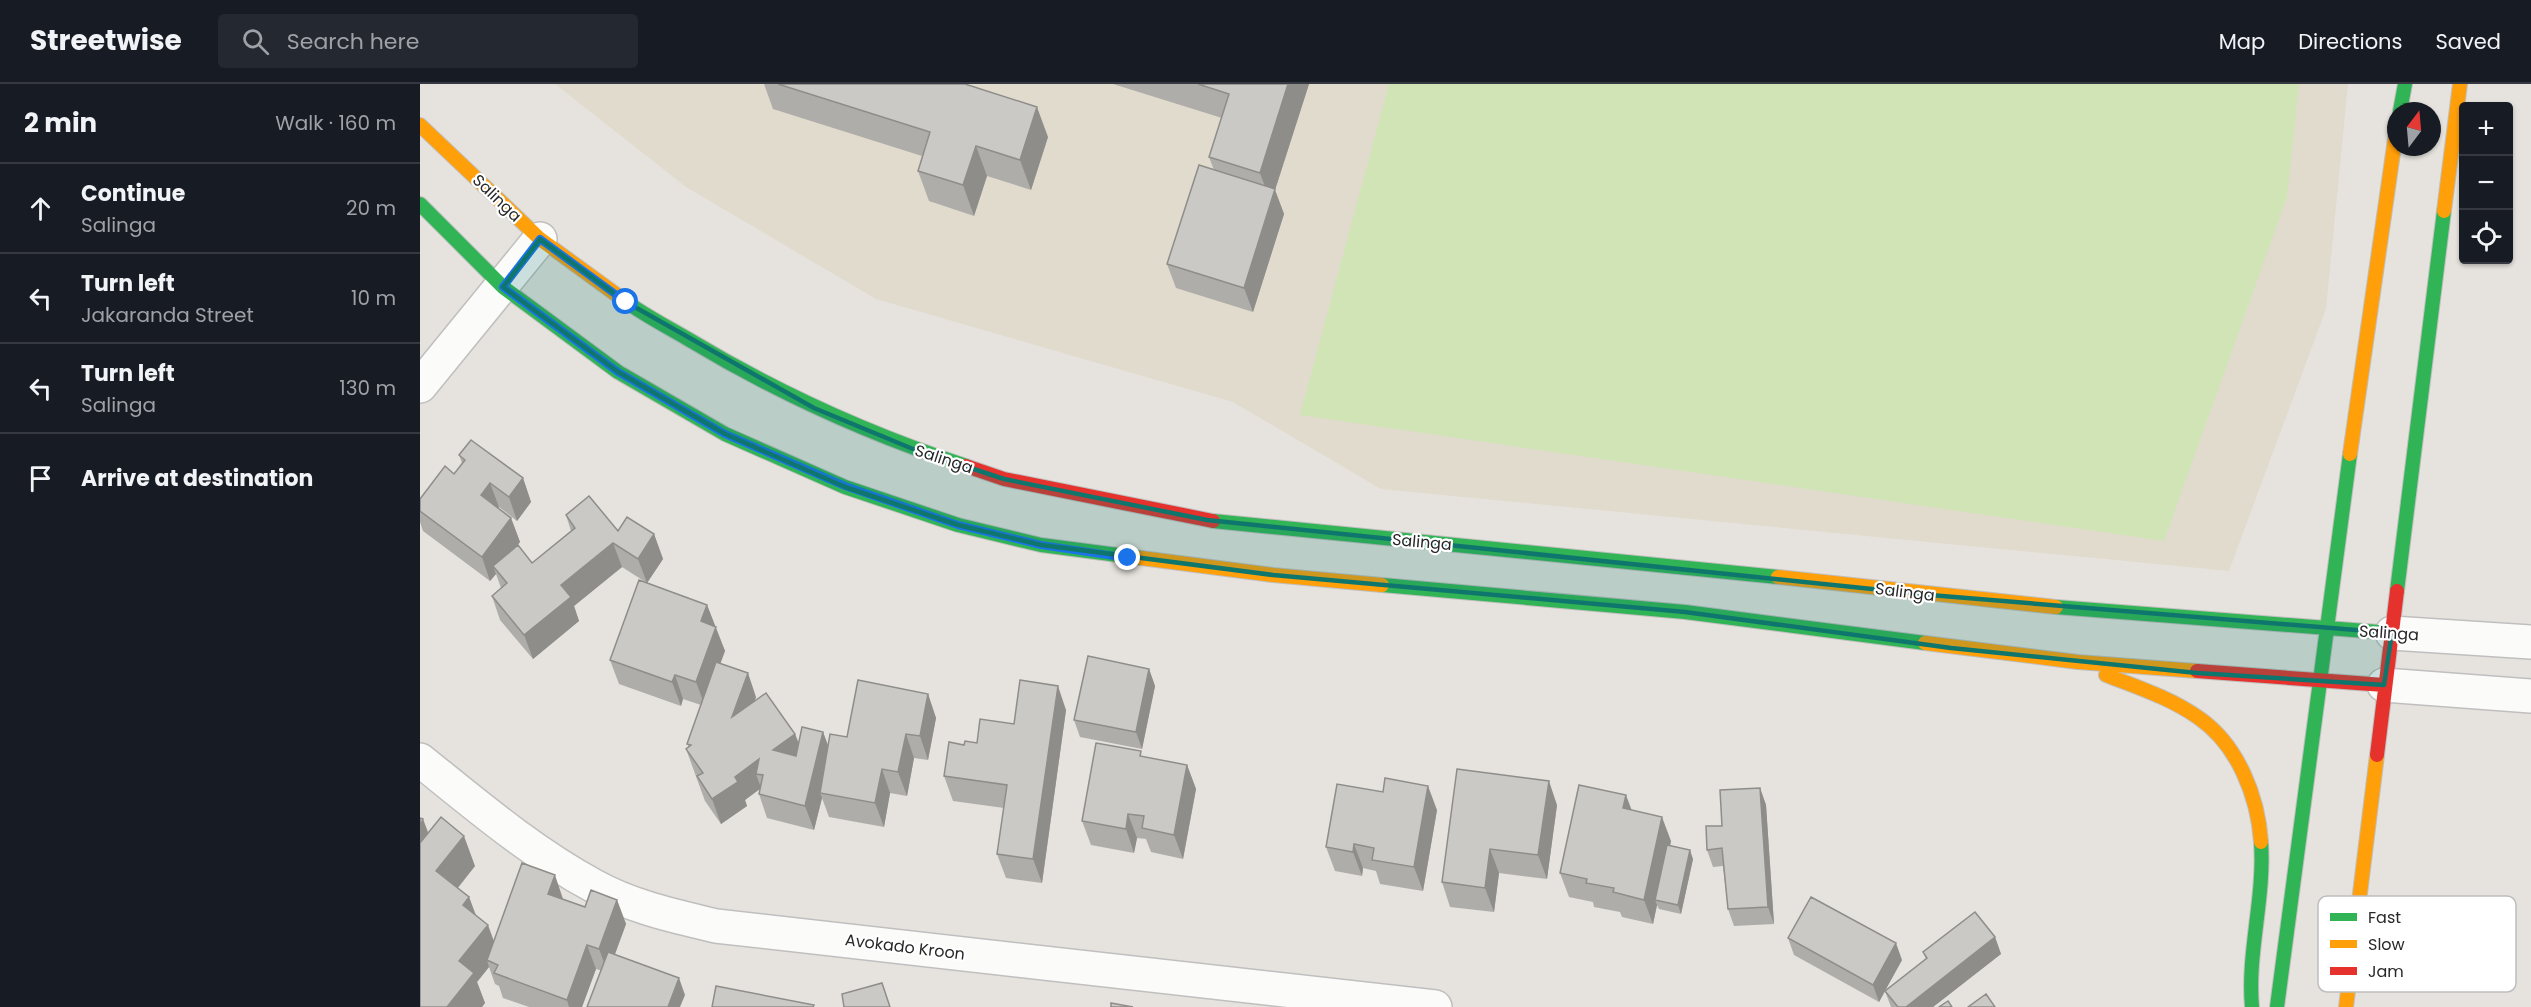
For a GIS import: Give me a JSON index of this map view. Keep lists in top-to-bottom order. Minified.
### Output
{"streets":{"street":["Salinga","Avokado Kroon"]},"legend":["Fast","Slow","Jam"],"north":"top","page":{"header":"Streetwise","search":"Search here","nav":["Map","Directions","Saved"],"heading":["2 min","Walk · 160 m"],"map_buttons":["+","−"],"list":[["Continue","Salinga","20 m"],["Turn left","Jakaranda Street","10 m"],["Turn left","Salinga","130 m"],"Arrive at destination"]}}
